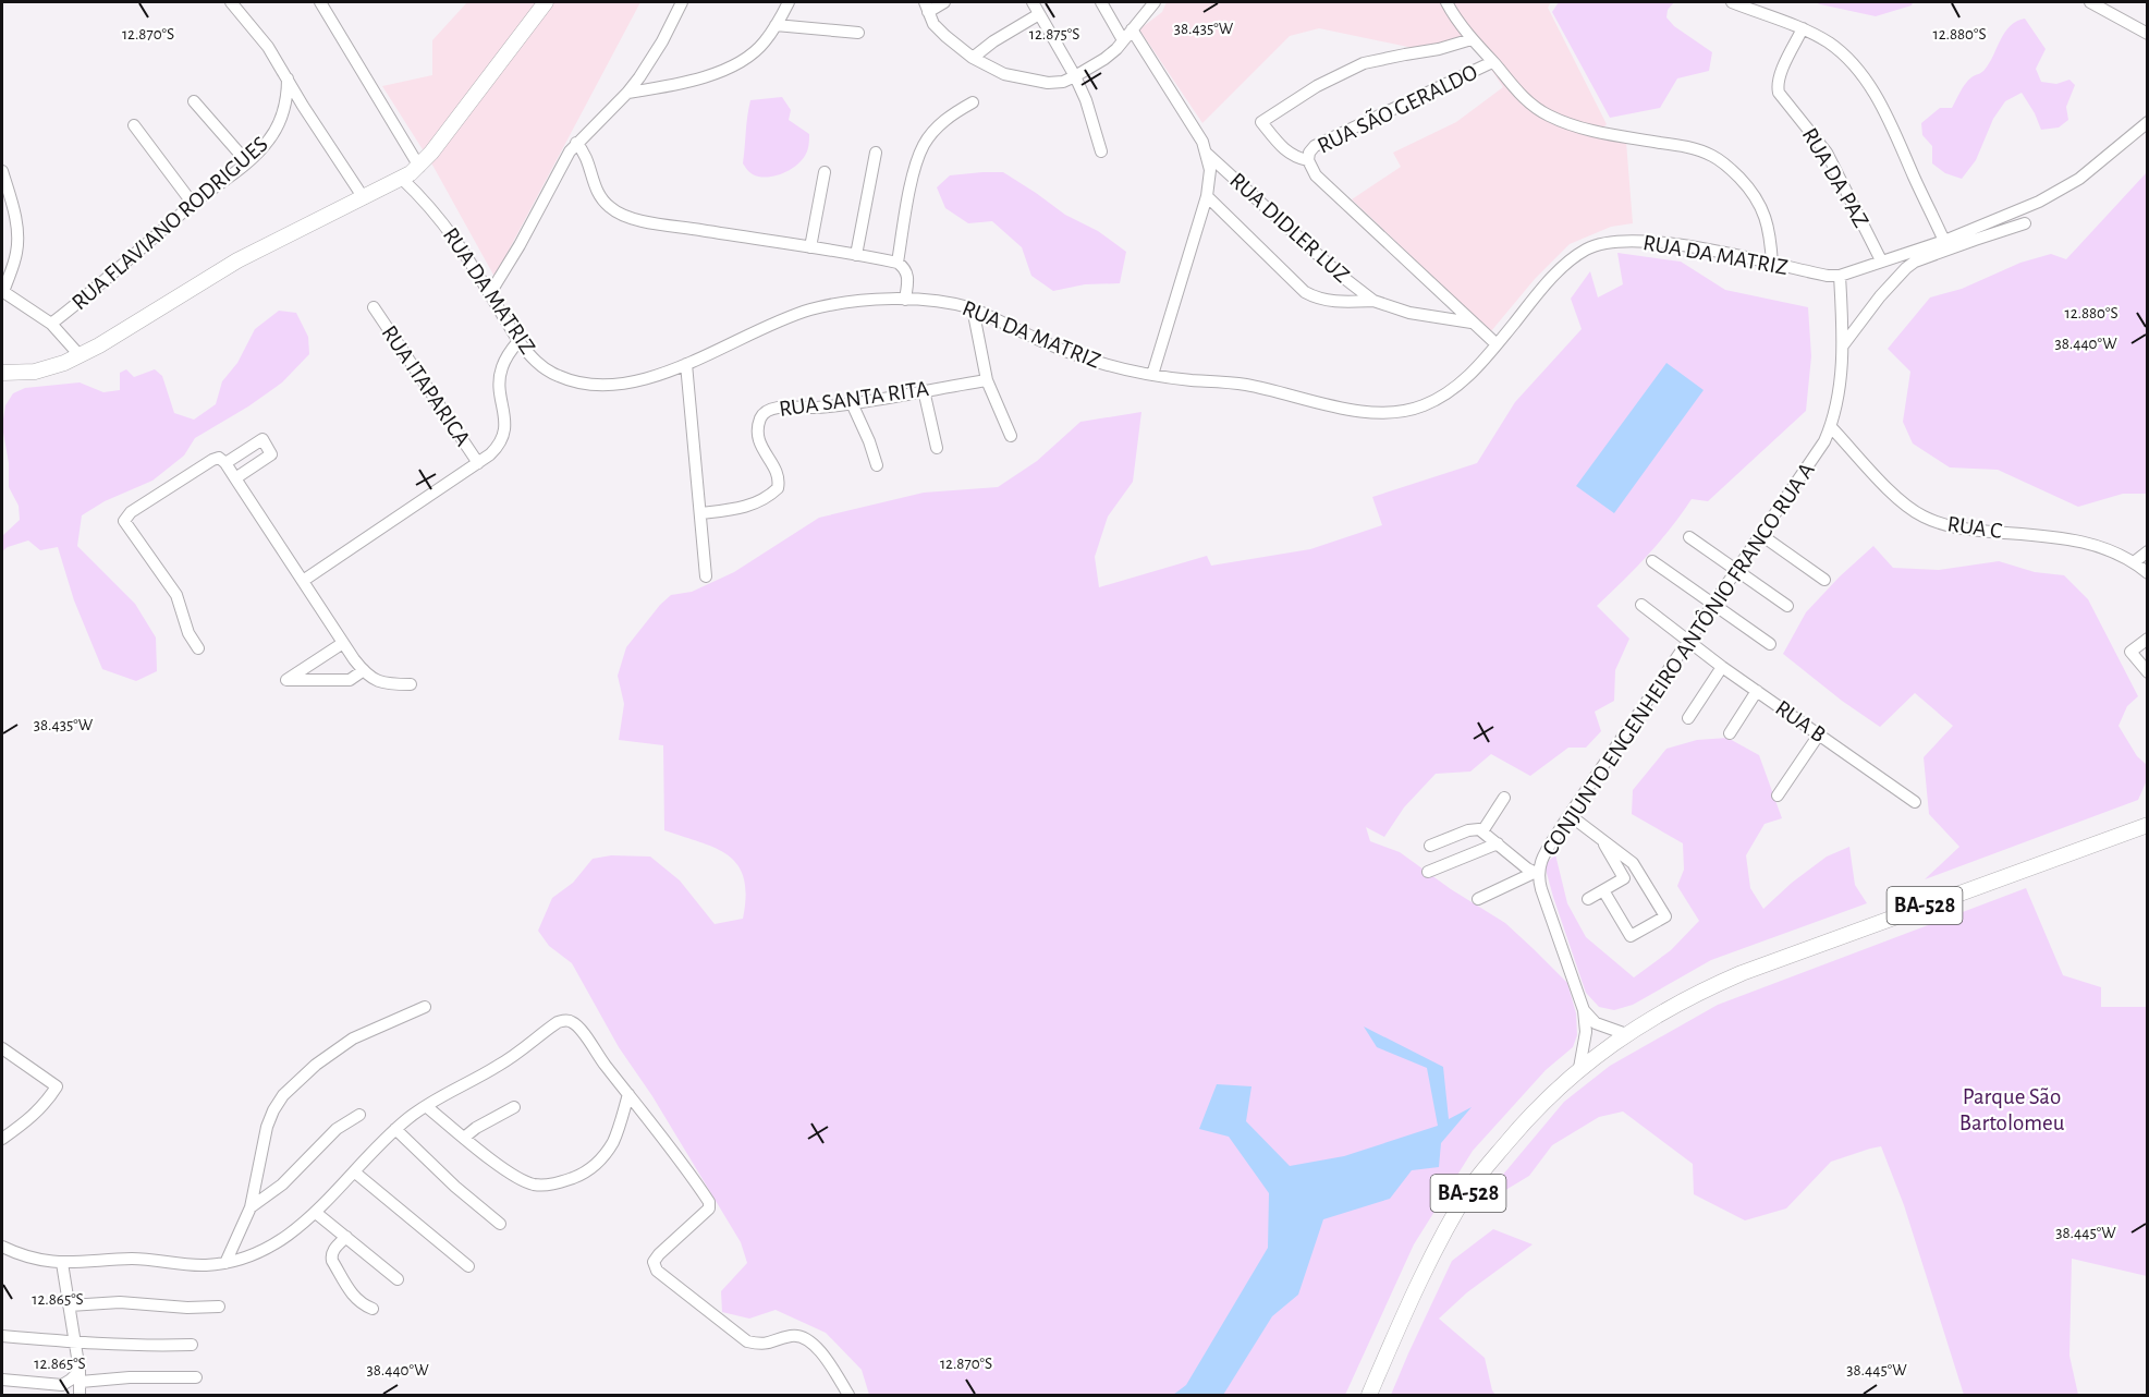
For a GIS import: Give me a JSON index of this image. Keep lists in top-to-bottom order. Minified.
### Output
{"streets":{"main road":["BA-528"],"street":["RUA SÃO GERALDO","RUA DA PAZ","RUA FLAVIANO RODRIGUES","RUA DIDLER LUZ","RUA DA MATRIZ","RUA ITAPARICA","RUA SANTA RITA","RUA C","CONJUNTO ENGENHEIRO ANTÔNIO FRANCO RUA A","RUA B"]},"crossings":[["RUA DA PAZ","RUA DA MATRIZ"],["RUA DA MATRIZ","CONJUNTO ENGENHEIRO ANTÔNIO FRANCO RUA A"],["RUA C","CONJUNTO ENGENHEIRO ANTÔNIO FRANCO RUA A"],["CONJUNTO ENGENHEIRO ANTÔNIO FRANCO RUA A","RUA B"],["CONJUNTO ENGENHEIRO ANTÔNIO FRANCO RUA A","BA-528"]],"parks":["Parque São Bartolomeu"],"coordinates":["38.435°W","12.870°S","12.875°S","12.880°S","38.440°W","38.445°W","12.865°S"]}
